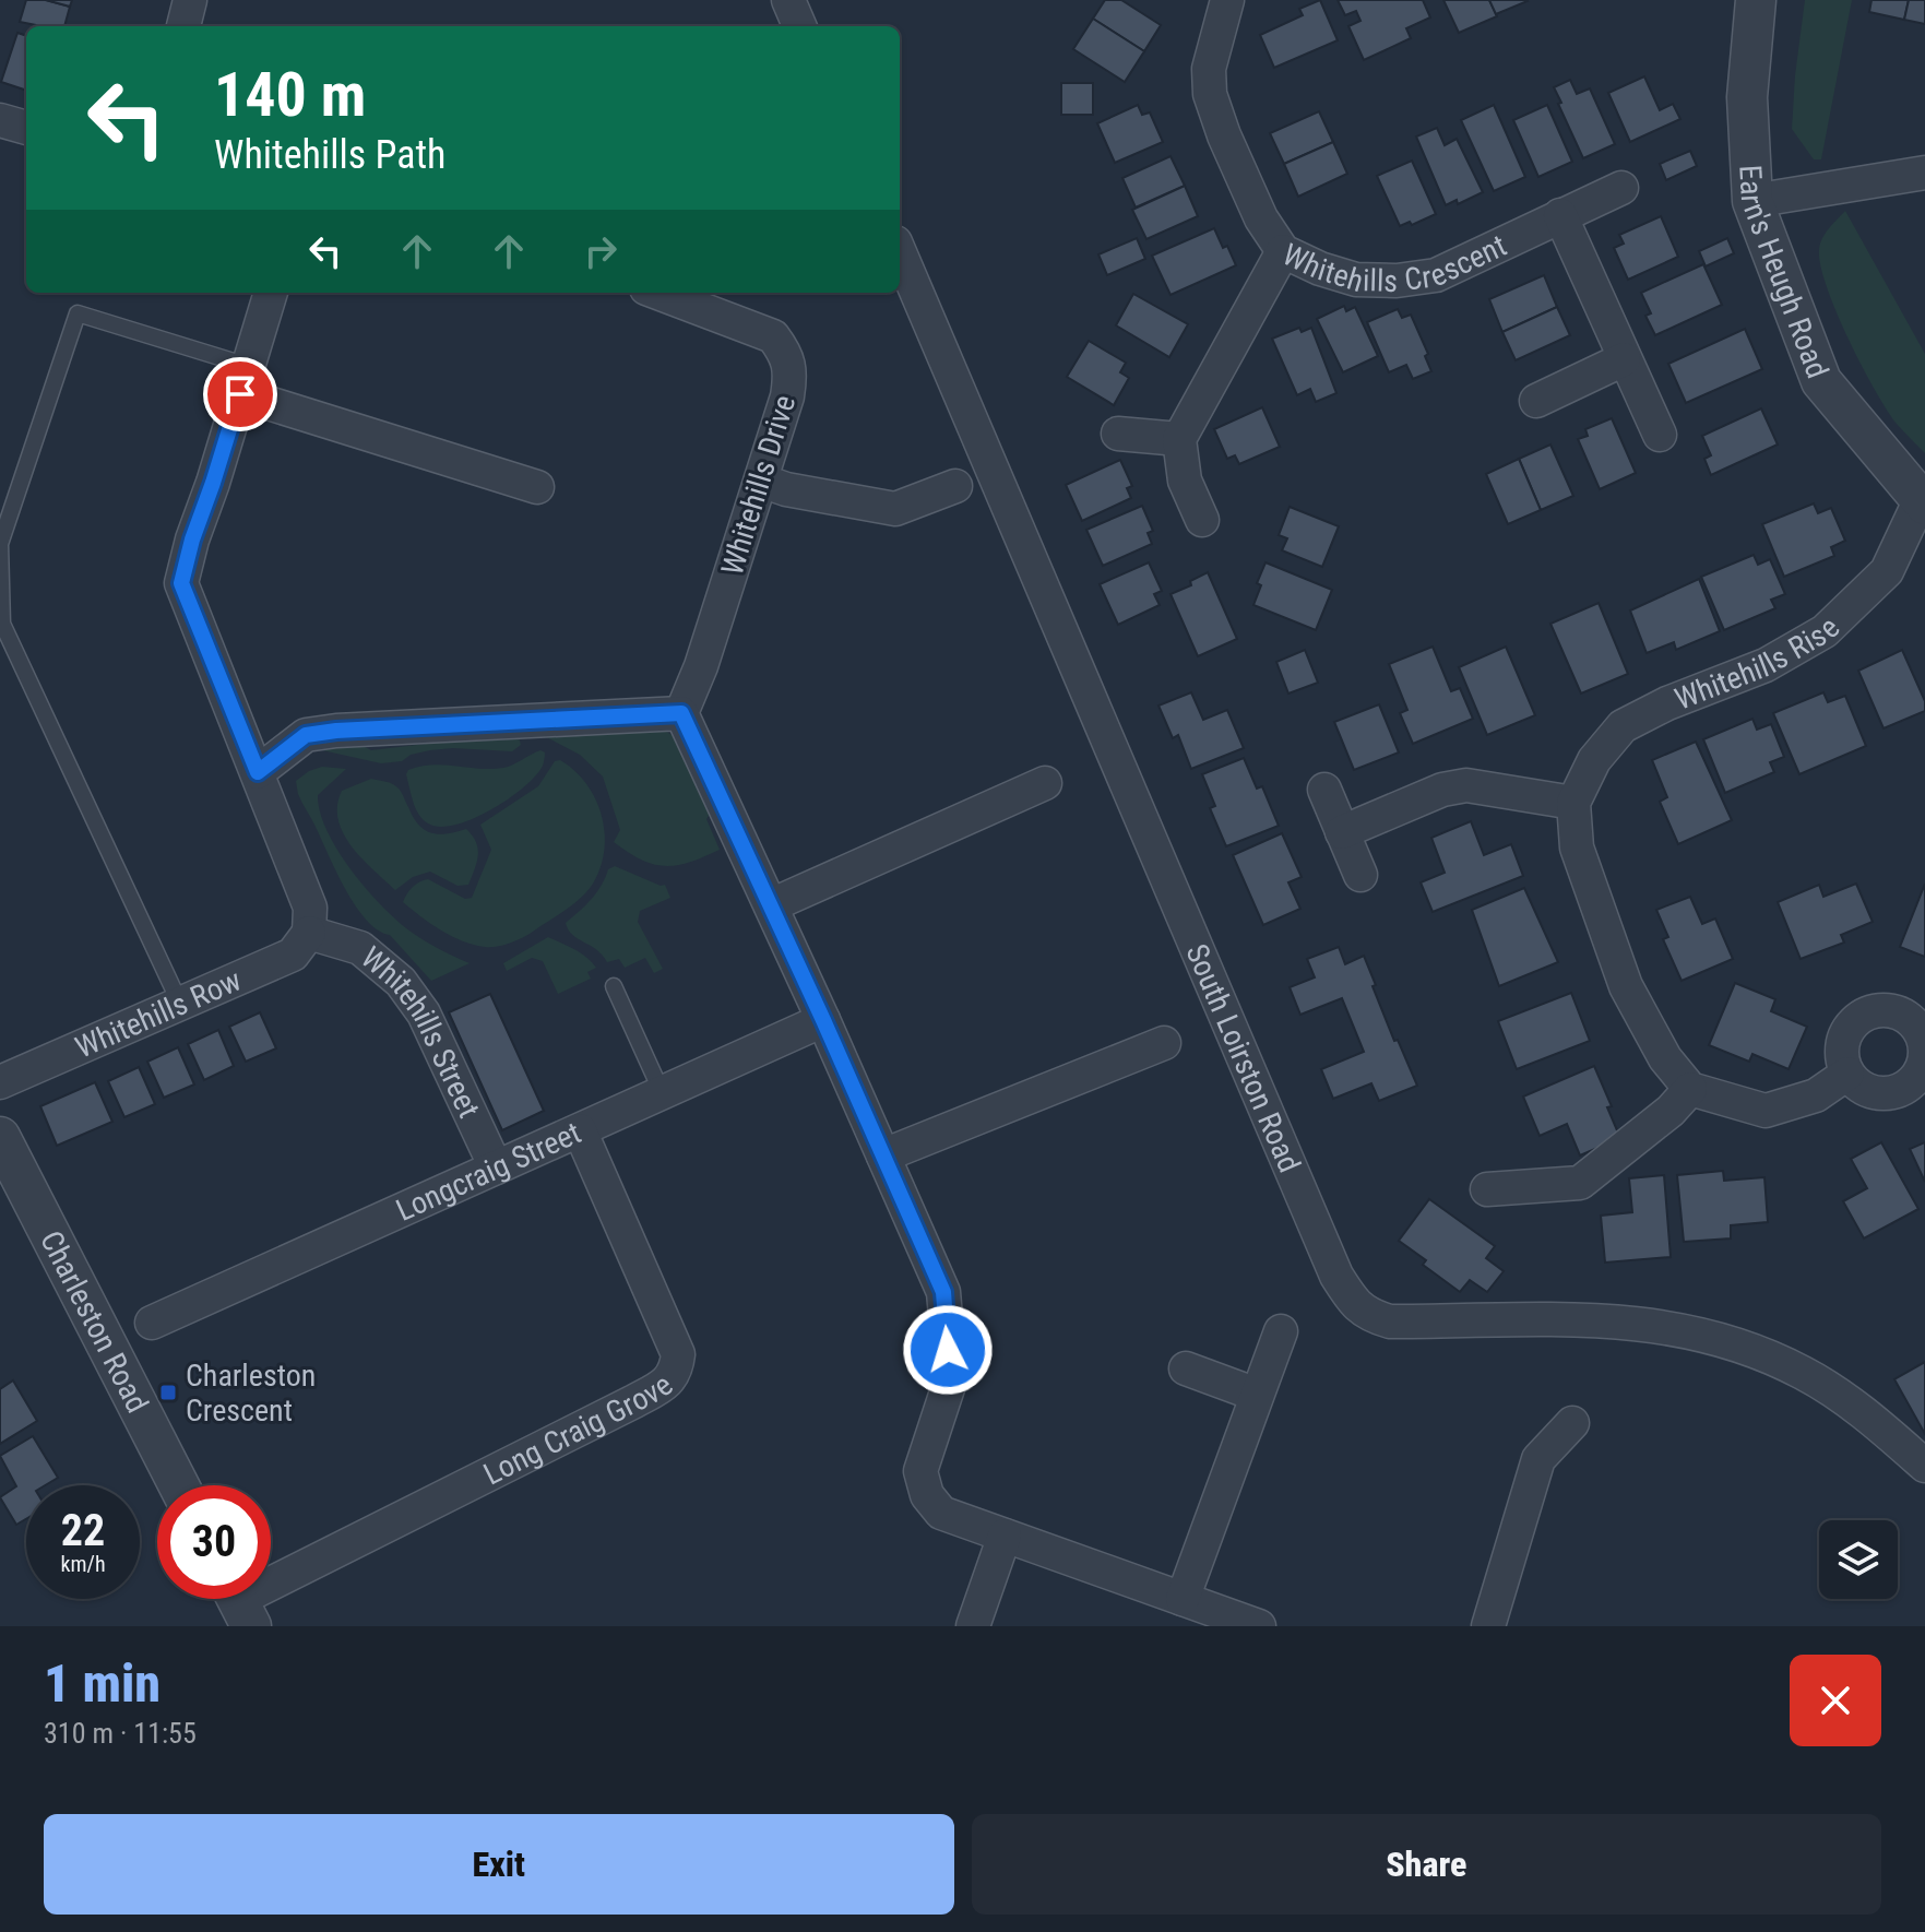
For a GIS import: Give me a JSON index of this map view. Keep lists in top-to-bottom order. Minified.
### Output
{"streets":{"street":["Whitehills Crescent","Earn's Heugh Road","Whitehills Drive","Whitehills Rise","Whitehills Row","Whitehills Street","South Loirston Road","Longcraig Street","Charleston Road","Long Craig Grove"]},"crossings":[["Earn's Heugh Road","Whitehills Rise"],["Whitehills Row","Whitehills Street"],["Whitehills Street","Longcraig Street"],["Longcraig Street","Long Craig Grove"]],"places":{"transit":["Charleston Crescent"]},"page":{"turn":["140 m","Whitehills Path"],"speed":"22 km/h","limit":"30","heading":["1 min","310 m · 11:55"],"buttons":["Exit","Share"]}}
